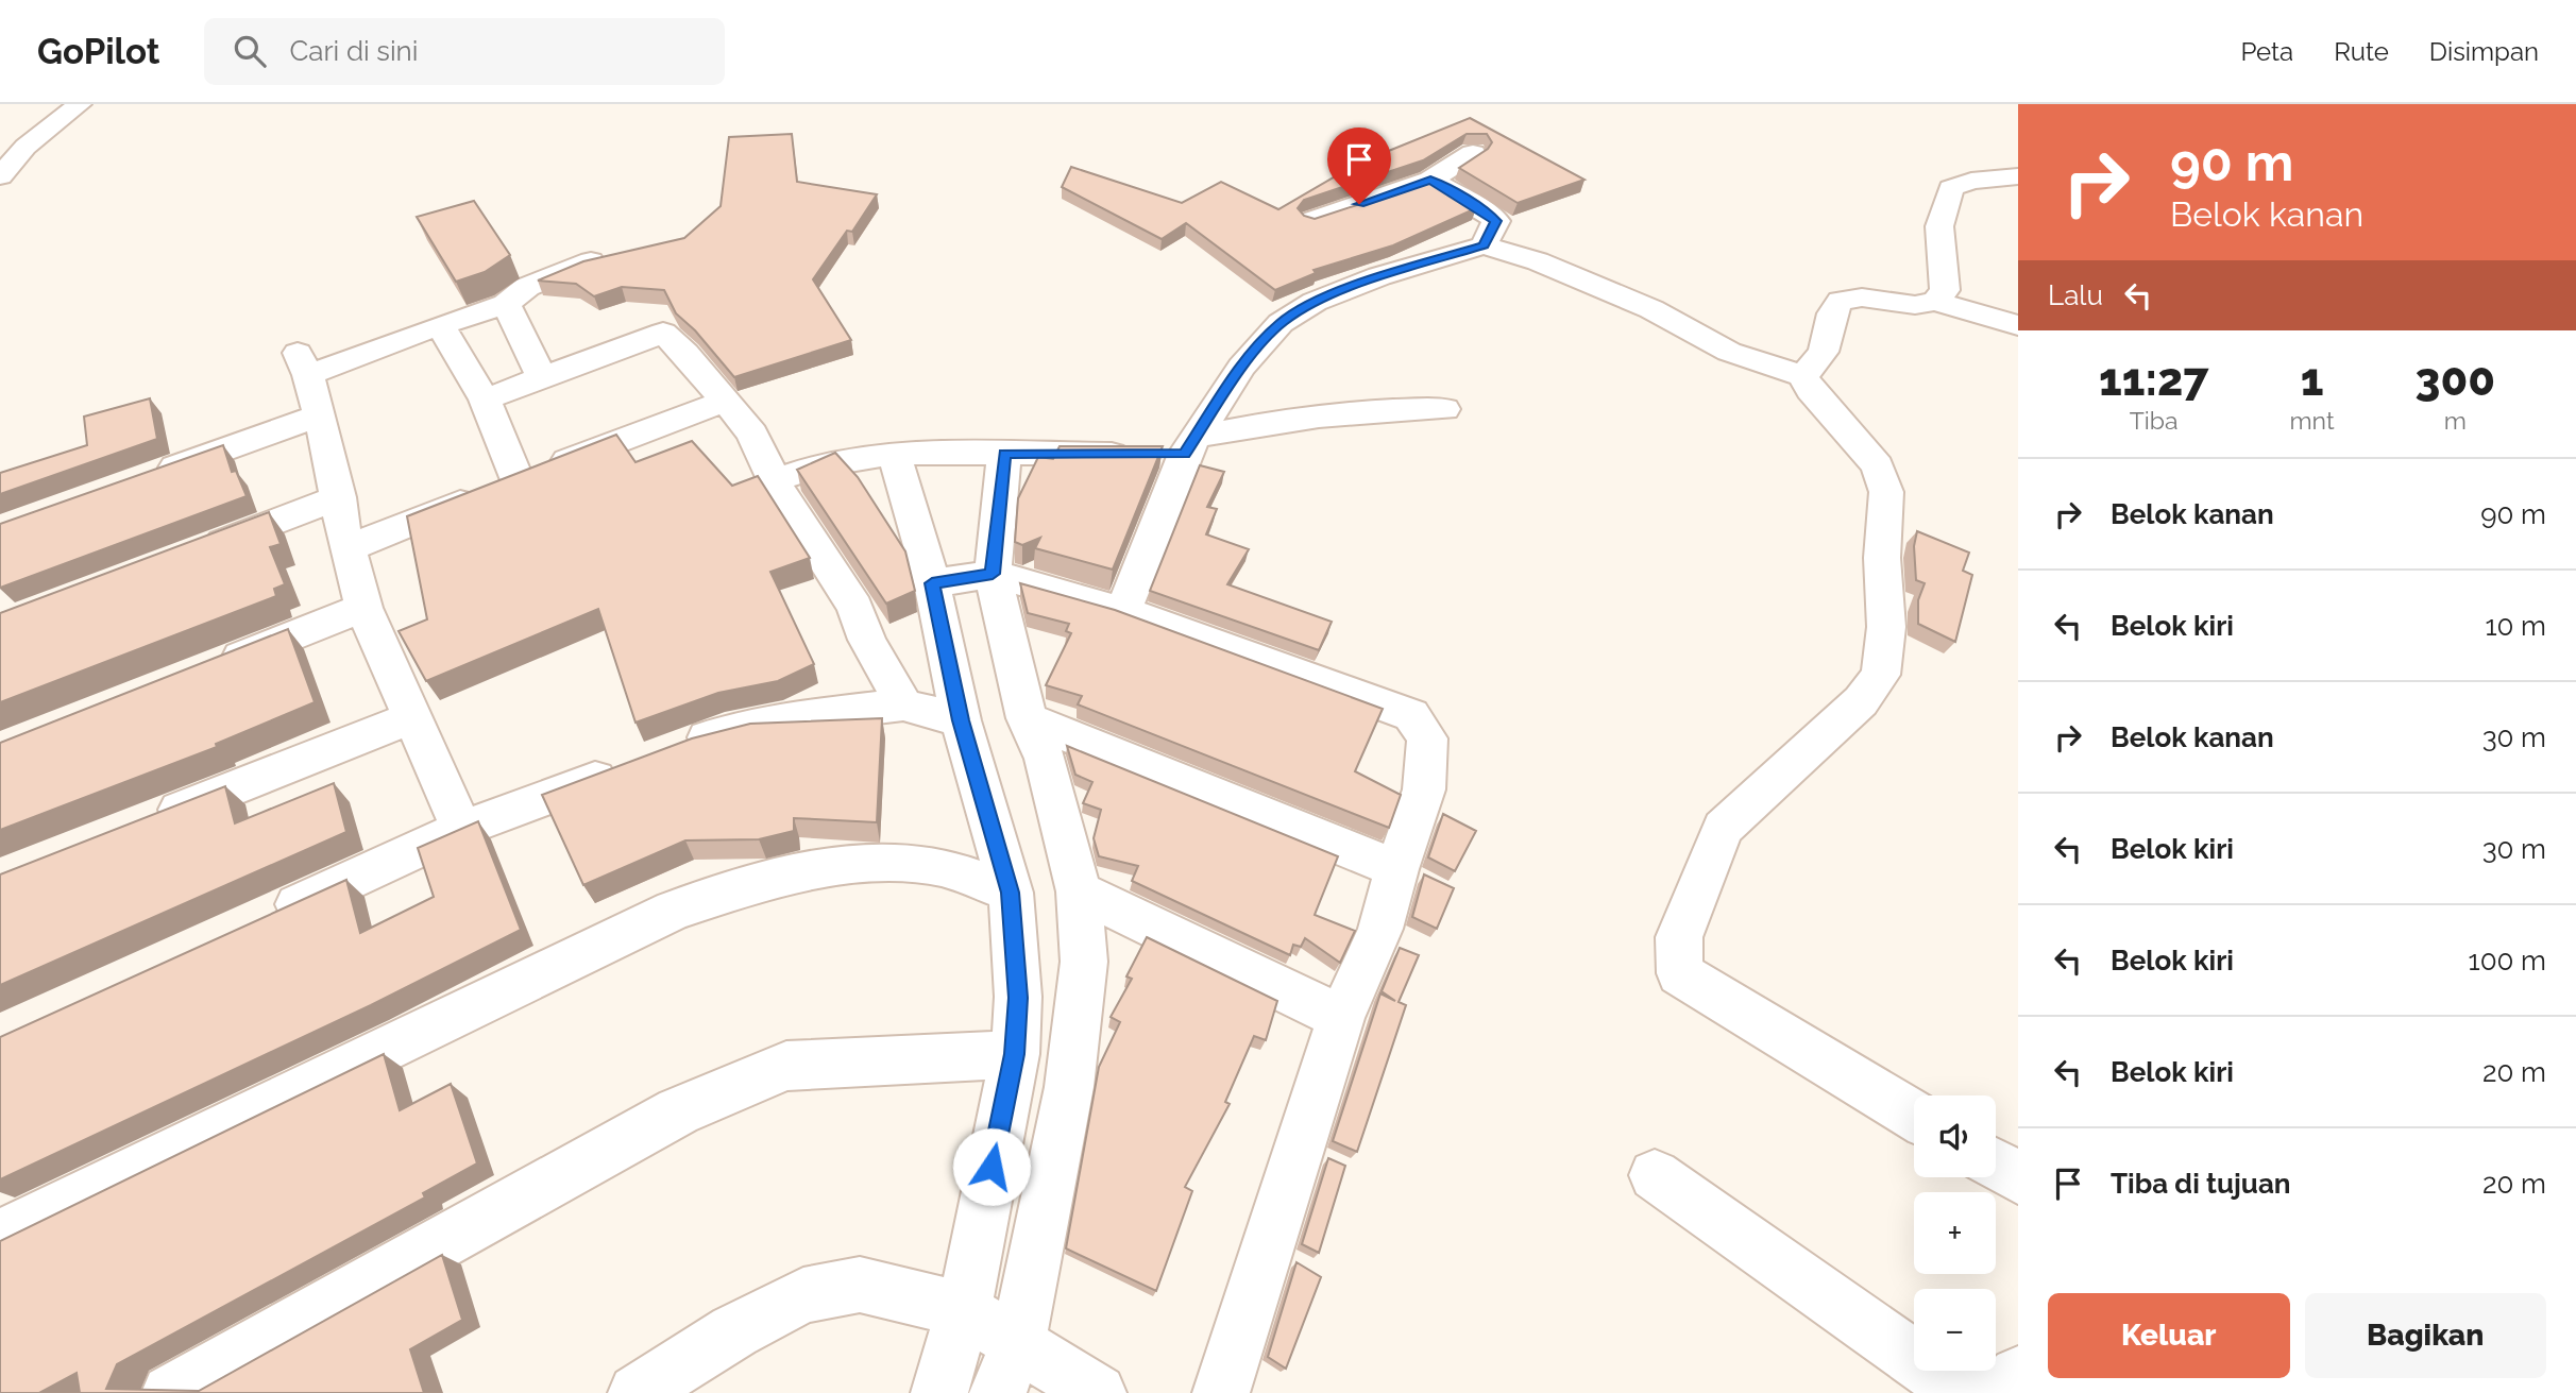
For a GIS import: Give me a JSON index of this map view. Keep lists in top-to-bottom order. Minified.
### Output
{"page":{"header":"GoPilot","search":"Cari di sini","nav":["Peta","Rute","Disimpan"],"turn":["90 m","Belok kanan"],"then":"Lalu","eta":["11:27","Tiba","1","mnt","300","m"],"list":[{"name":"Belok kanan","value":"90 m"},{"name":"Belok kiri","value":"10 m"},{"name":"Belok kanan","value":"30 m"},{"name":"Belok kiri","value":"30 m"},{"name":"Belok kiri","value":"100 m"},{"name":"Belok kiri","value":"20 m"},{"name":"Tiba di tujuan","value":"20 m"}],"map_buttons":["+","−"],"buttons":["Keluar","Bagikan"]}}
